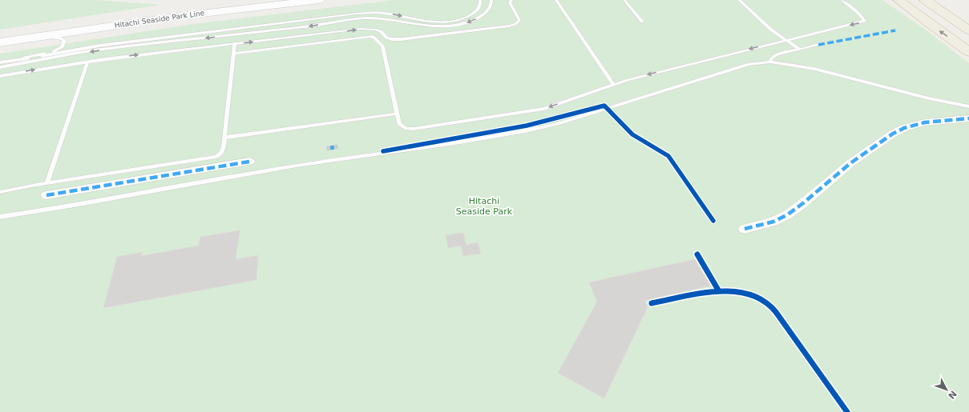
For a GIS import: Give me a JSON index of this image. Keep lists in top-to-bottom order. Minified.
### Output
{"streets":{"main road":["Hitachi Seaside Park Line"]},"parks":["Hitachi Seaside Park"],"north":"bottom right"}
